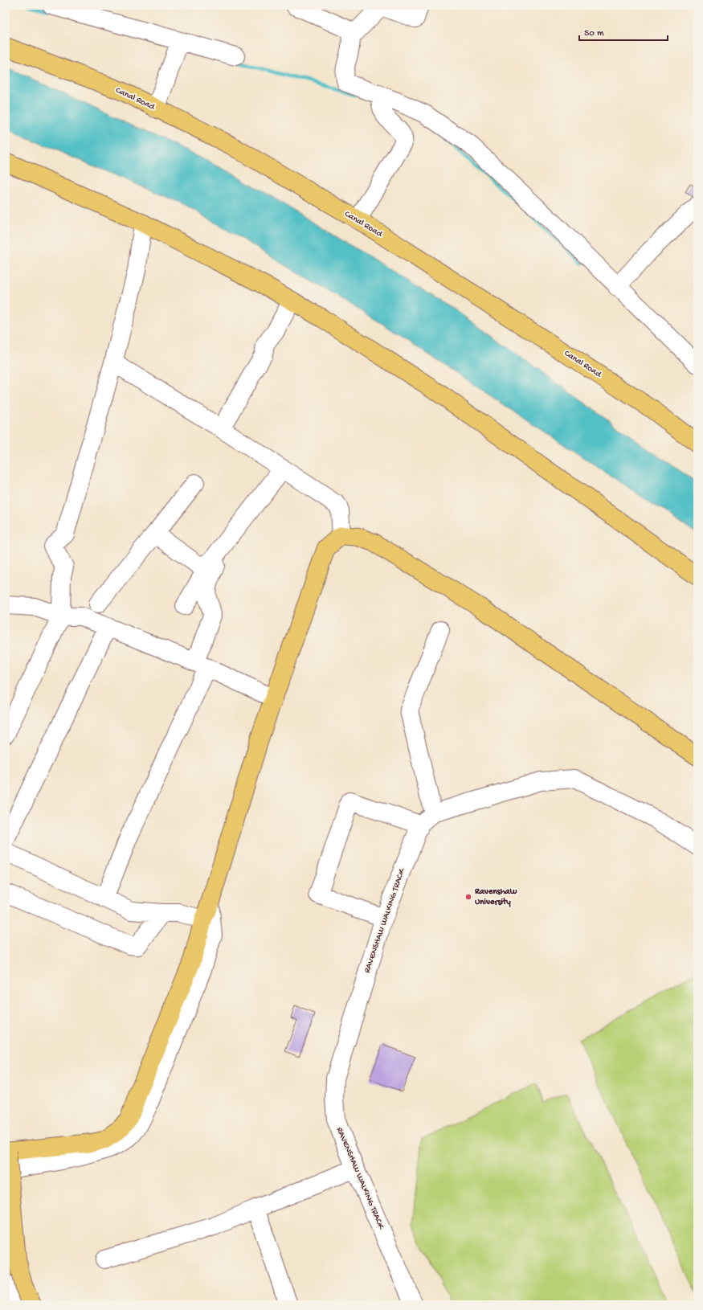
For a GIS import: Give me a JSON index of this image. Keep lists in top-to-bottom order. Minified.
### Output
{"streets":{"main road":["Canal Road"],"street":["RAVENSHAW WALKING TRACK"]},"places":["Ravenshaw University"],"scale_bar":"50 m"}
